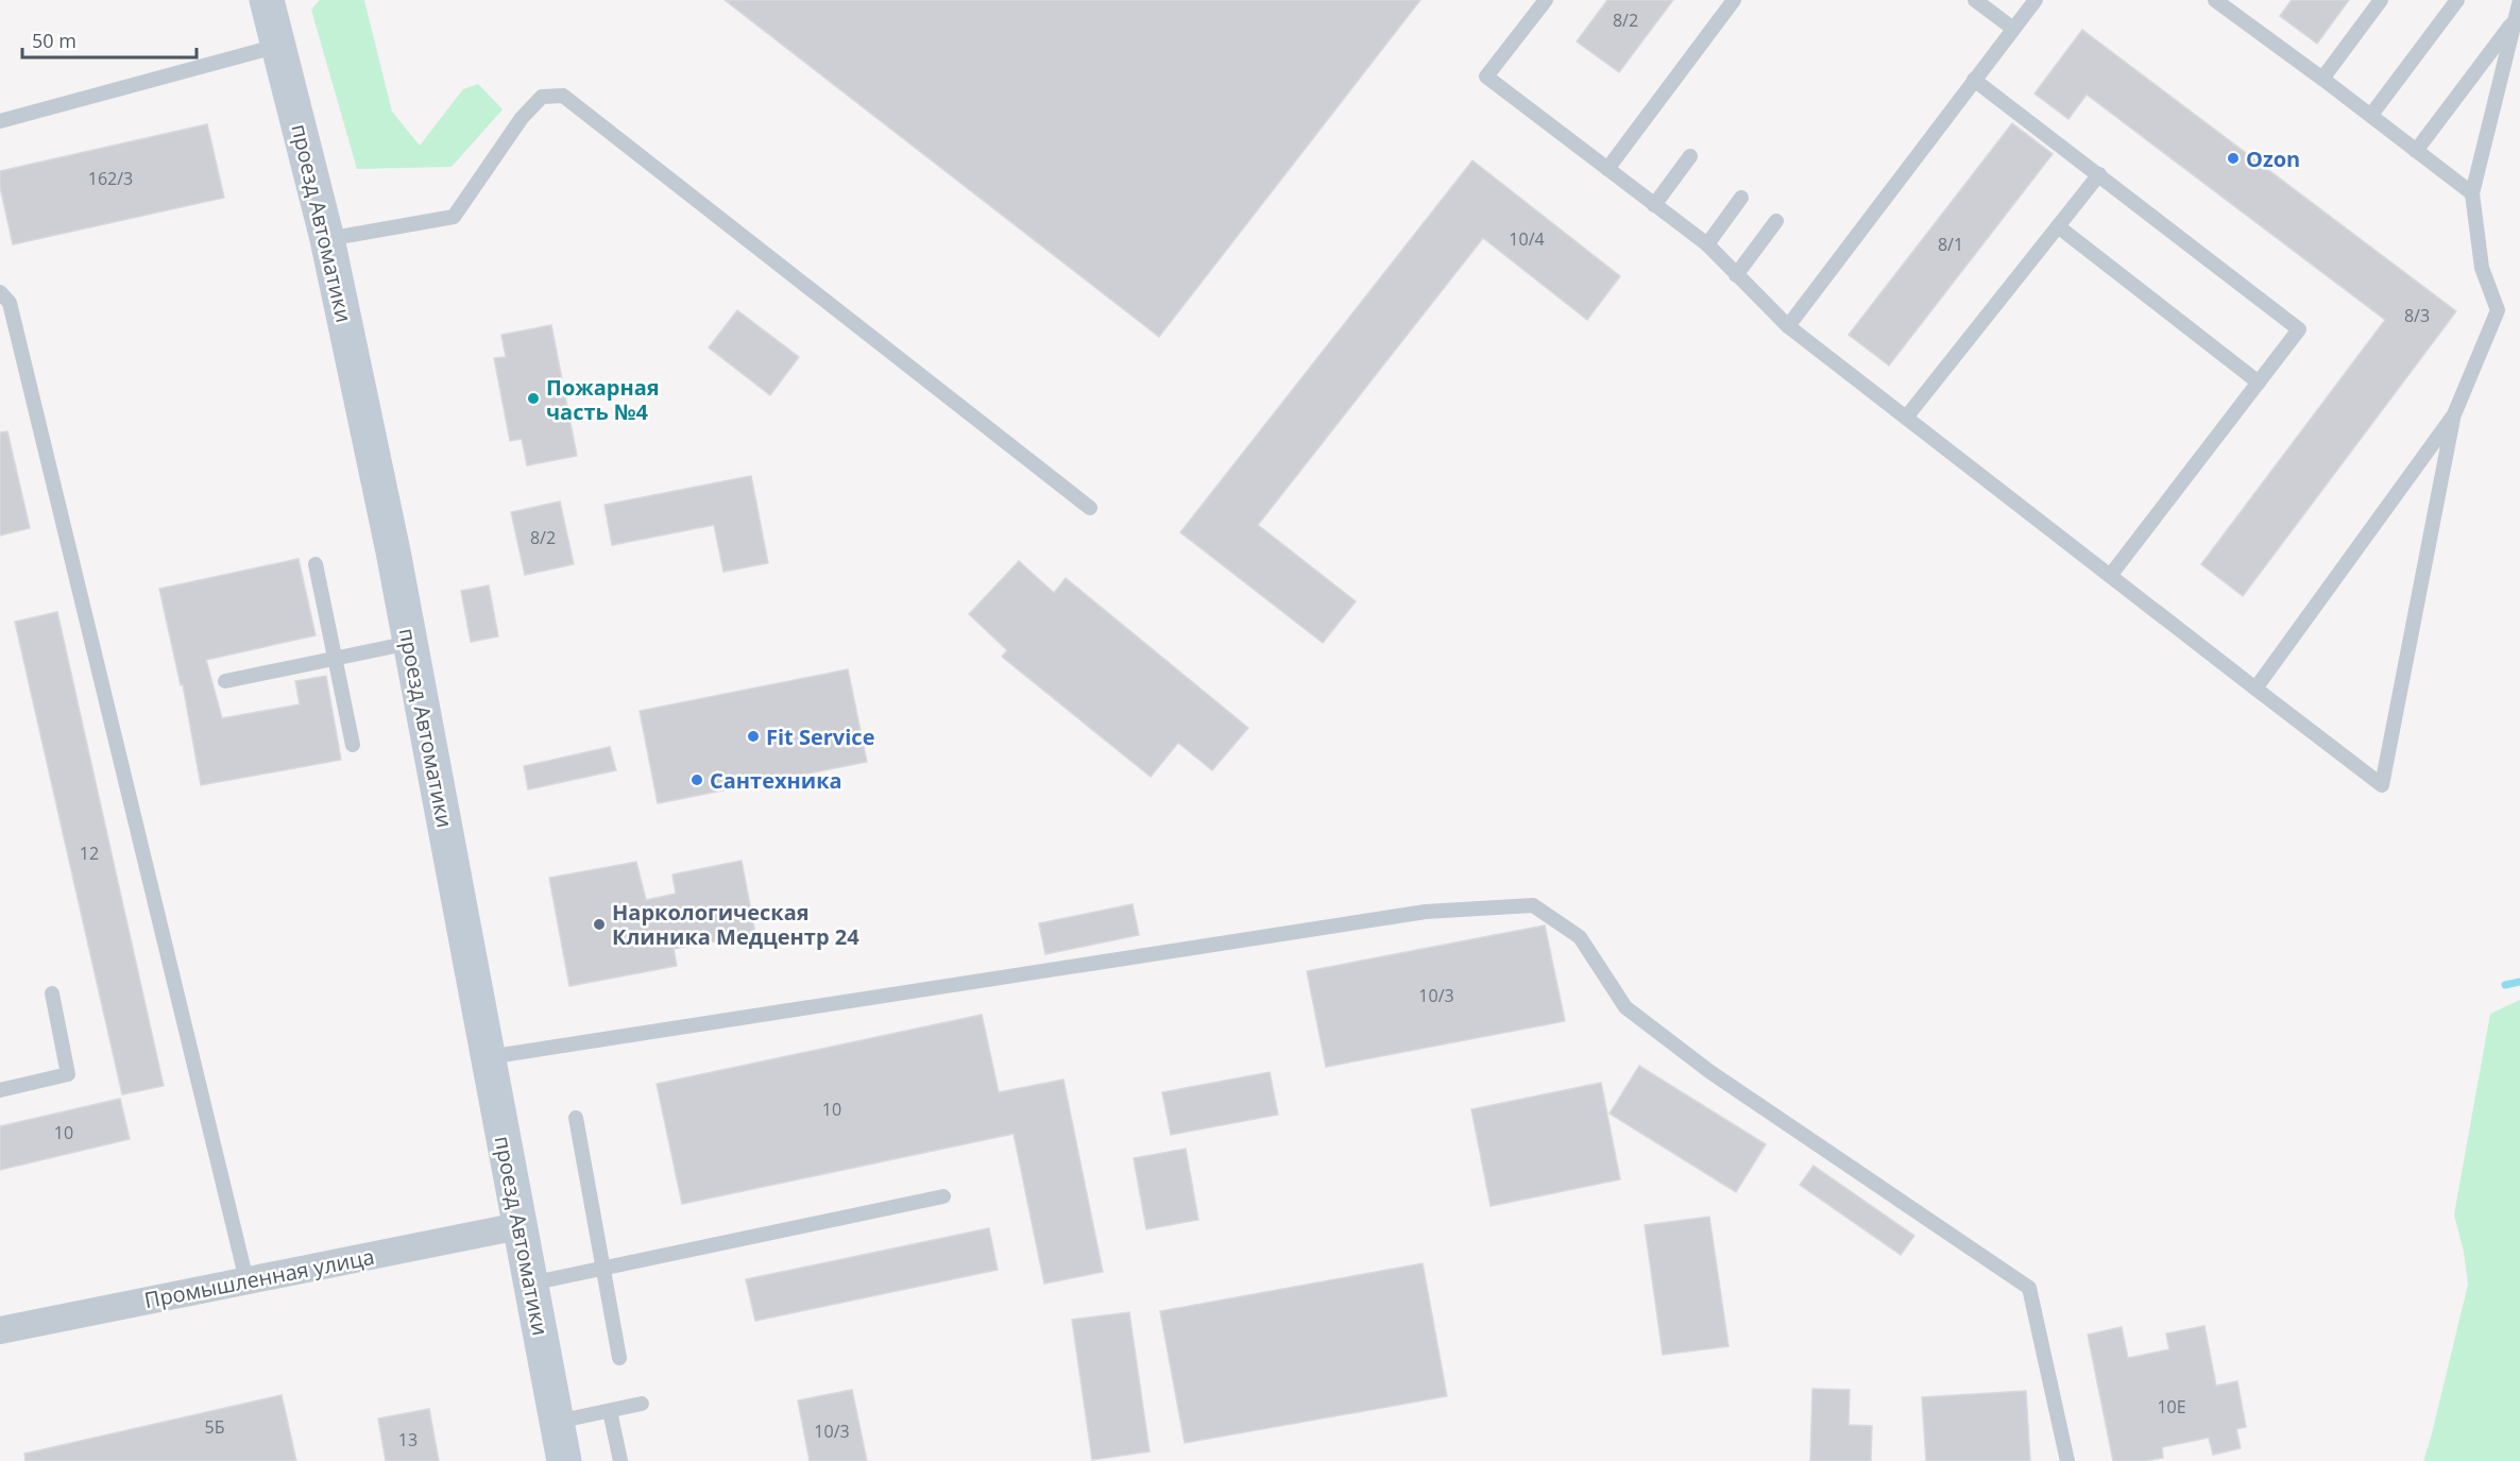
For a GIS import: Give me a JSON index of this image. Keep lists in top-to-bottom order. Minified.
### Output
{"streets":{"main road":["проезд Автоматики"],"street":["Промышленная улица"]},"crossings":[["проезд Автоматики","Промышленная улица"]],"places":["Ozon","Пожарная часть №4","Fit Service","Сантехника","Наркологическая Клиника Медцентр 24"],"house_numbers":["8/2","162/3","10/4","8/1","8/3","8/2","12","10/3","10","10","10Е","5Б","10/3","13"],"scale_bar":"50 m"}
